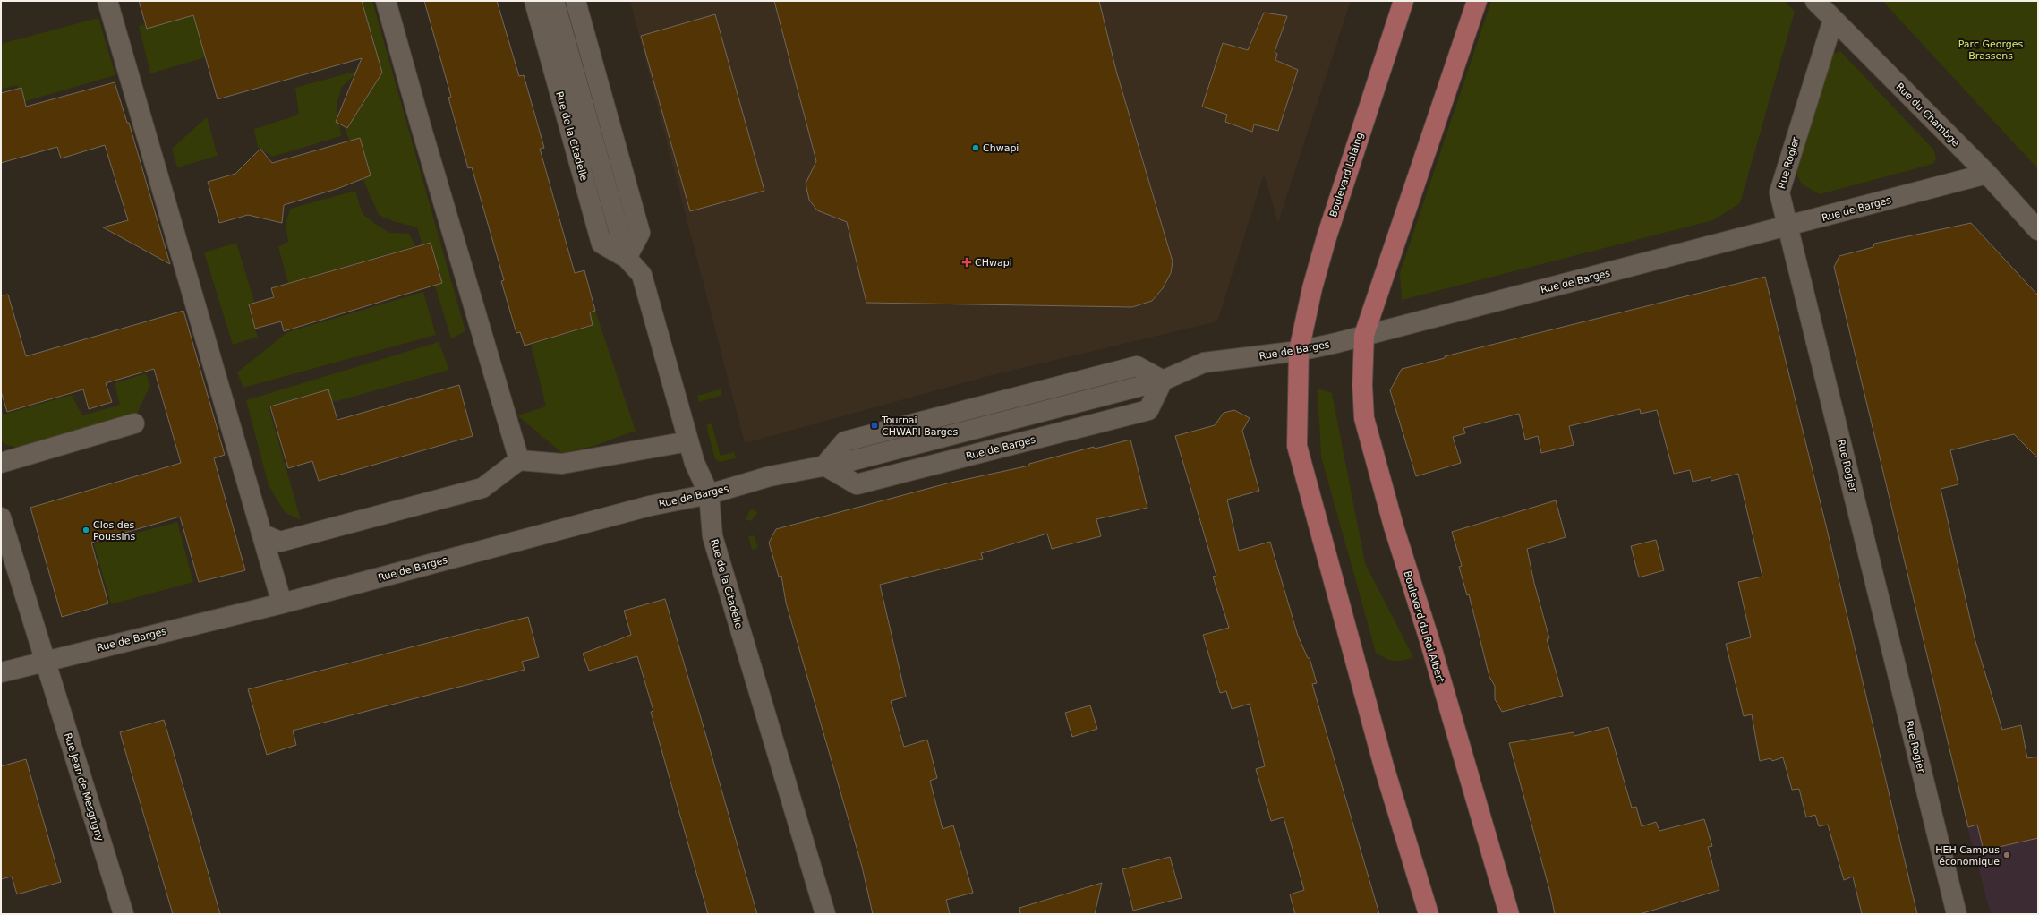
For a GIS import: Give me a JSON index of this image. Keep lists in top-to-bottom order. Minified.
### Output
{"streets":{"main road":["Boulevard Lalaing","Boulevard du Roi Albert"],"street":["Rue du Chambge","Rue de la Citadelle","Rue Rogier","Rue de Barges","Rue Jean de Mesgrigny"]},"crossings":[["Rue du Chambge","Rue Rogier"],["Rue du Chambge","Rue de Barges"],["Rue de la Citadelle","Rue de Barges"],["Rue Rogier","Rue de Barges"],["Boulevard Lalaing","Rue de Barges"],["Rue de Barges","Boulevard du Roi Albert"],["Rue de Barges","Rue Jean de Mesgrigny"]],"parks":["Parc Georges Brassens"],"places":{"other":["Chwapi","Clos des Poussins","HEH Campus économique"],"health":["CHwapi"],"transit":["Tournai CHWAPI Barges"]}}
